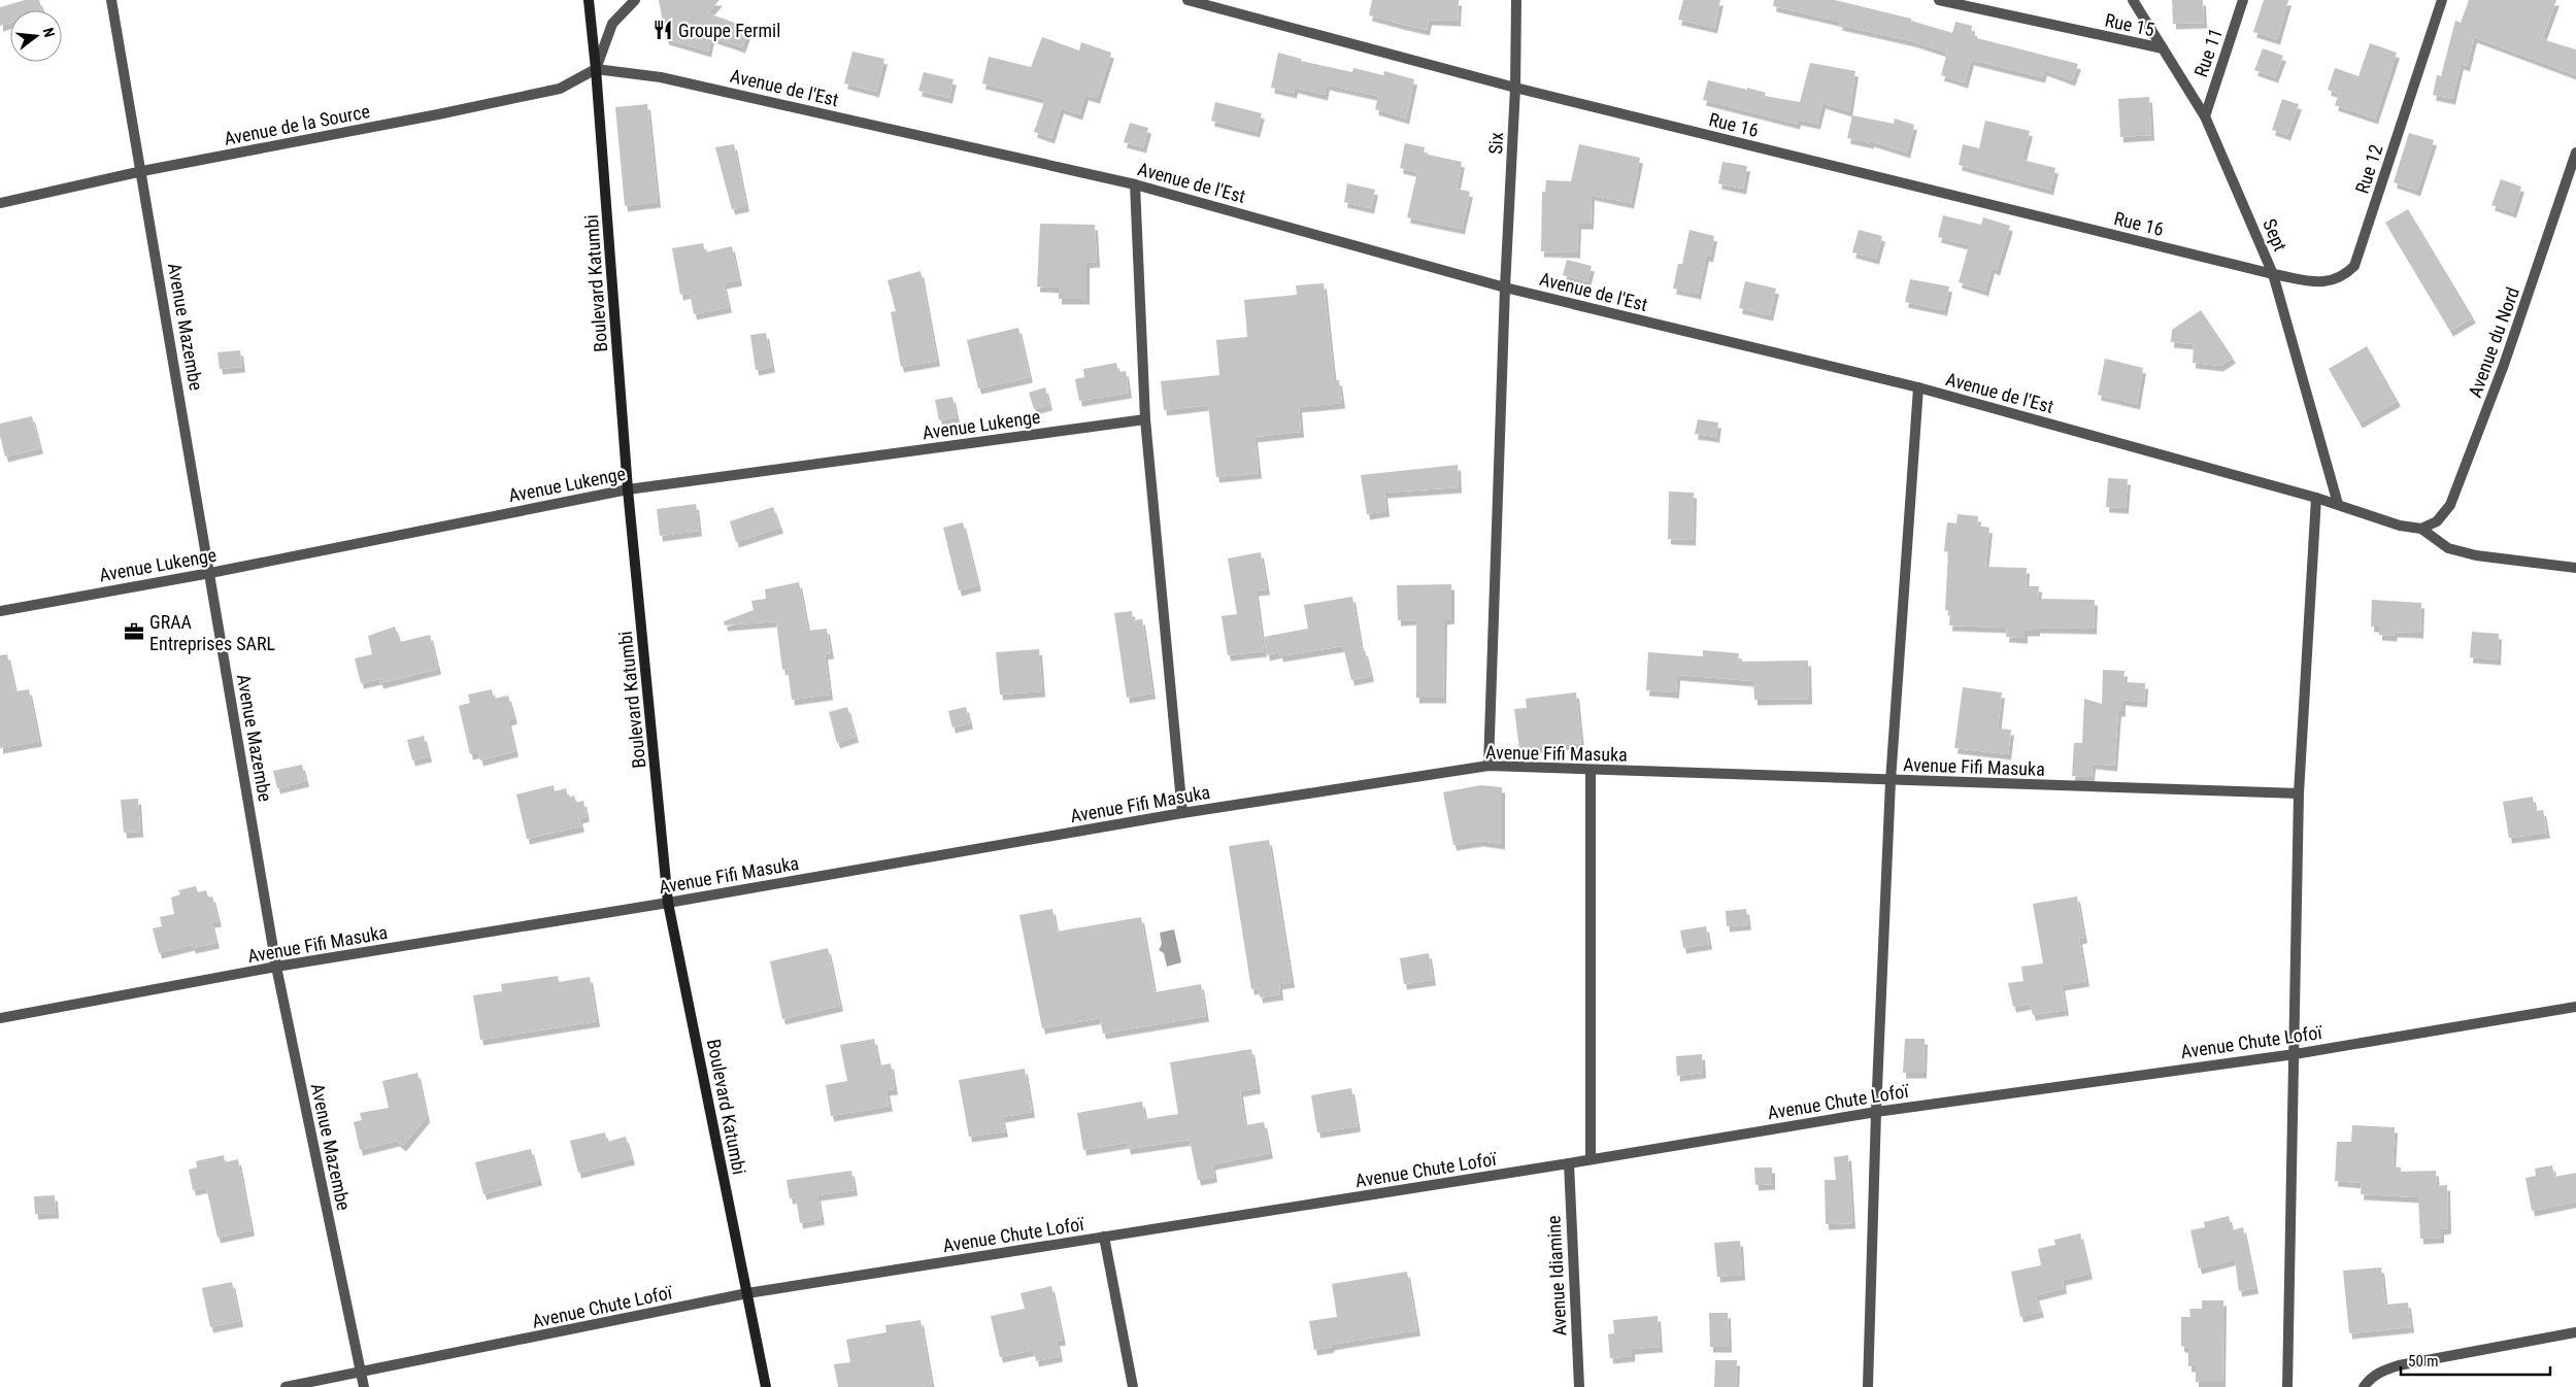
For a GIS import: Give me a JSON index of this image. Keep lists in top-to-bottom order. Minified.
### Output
{"streets":{"street":["Rue 15","Rue 11","Avenue de l'Est","Avenue de la Source","Rue 16","Six","Rue 12","Sept","Boulevard Katumbi","Avenue Mazembe","Avenue du Nord","Avenue Lukenge","Avenue Fifi Masuka","Avenue Chute Lofoï","Avenue Idiamine"]},"crossings":[["Rue 15","Sept"],["Rue 11","Sept"],["Avenue de l'Est","Avenue de la Source"],["Avenue de l'Est","Six"],["Avenue de l'Est","Sept"],["Avenue de l'Est","Boulevard Katumbi"],["Avenue de l'Est","Avenue du Nord"],["Avenue de la Source","Boulevard Katumbi"],["Avenue de la Source","Avenue Mazembe"],["Rue 16","Six"],["Rue 16","Rue 12"],["Rue 16","Sept"],["Six","Avenue Fifi Masuka"],["Rue 12","Sept"],["Boulevard Katumbi","Avenue Lukenge"],["Boulevard Katumbi","Avenue Fifi Masuka"],["Boulevard Katumbi","Avenue Chute Lofoï"],["Avenue Mazembe","Avenue Lukenge"],["Avenue Mazembe","Avenue Fifi Masuka"],["Avenue Mazembe","Avenue Chute Lofoï"],["Avenue Chute Lofoï","Avenue Idiamine"]],"places":{"restaurant":["Groupe Fermil"],"office":["GRAA Entreprises SARL"]},"scale_bar":"50 m","north":"right"}
